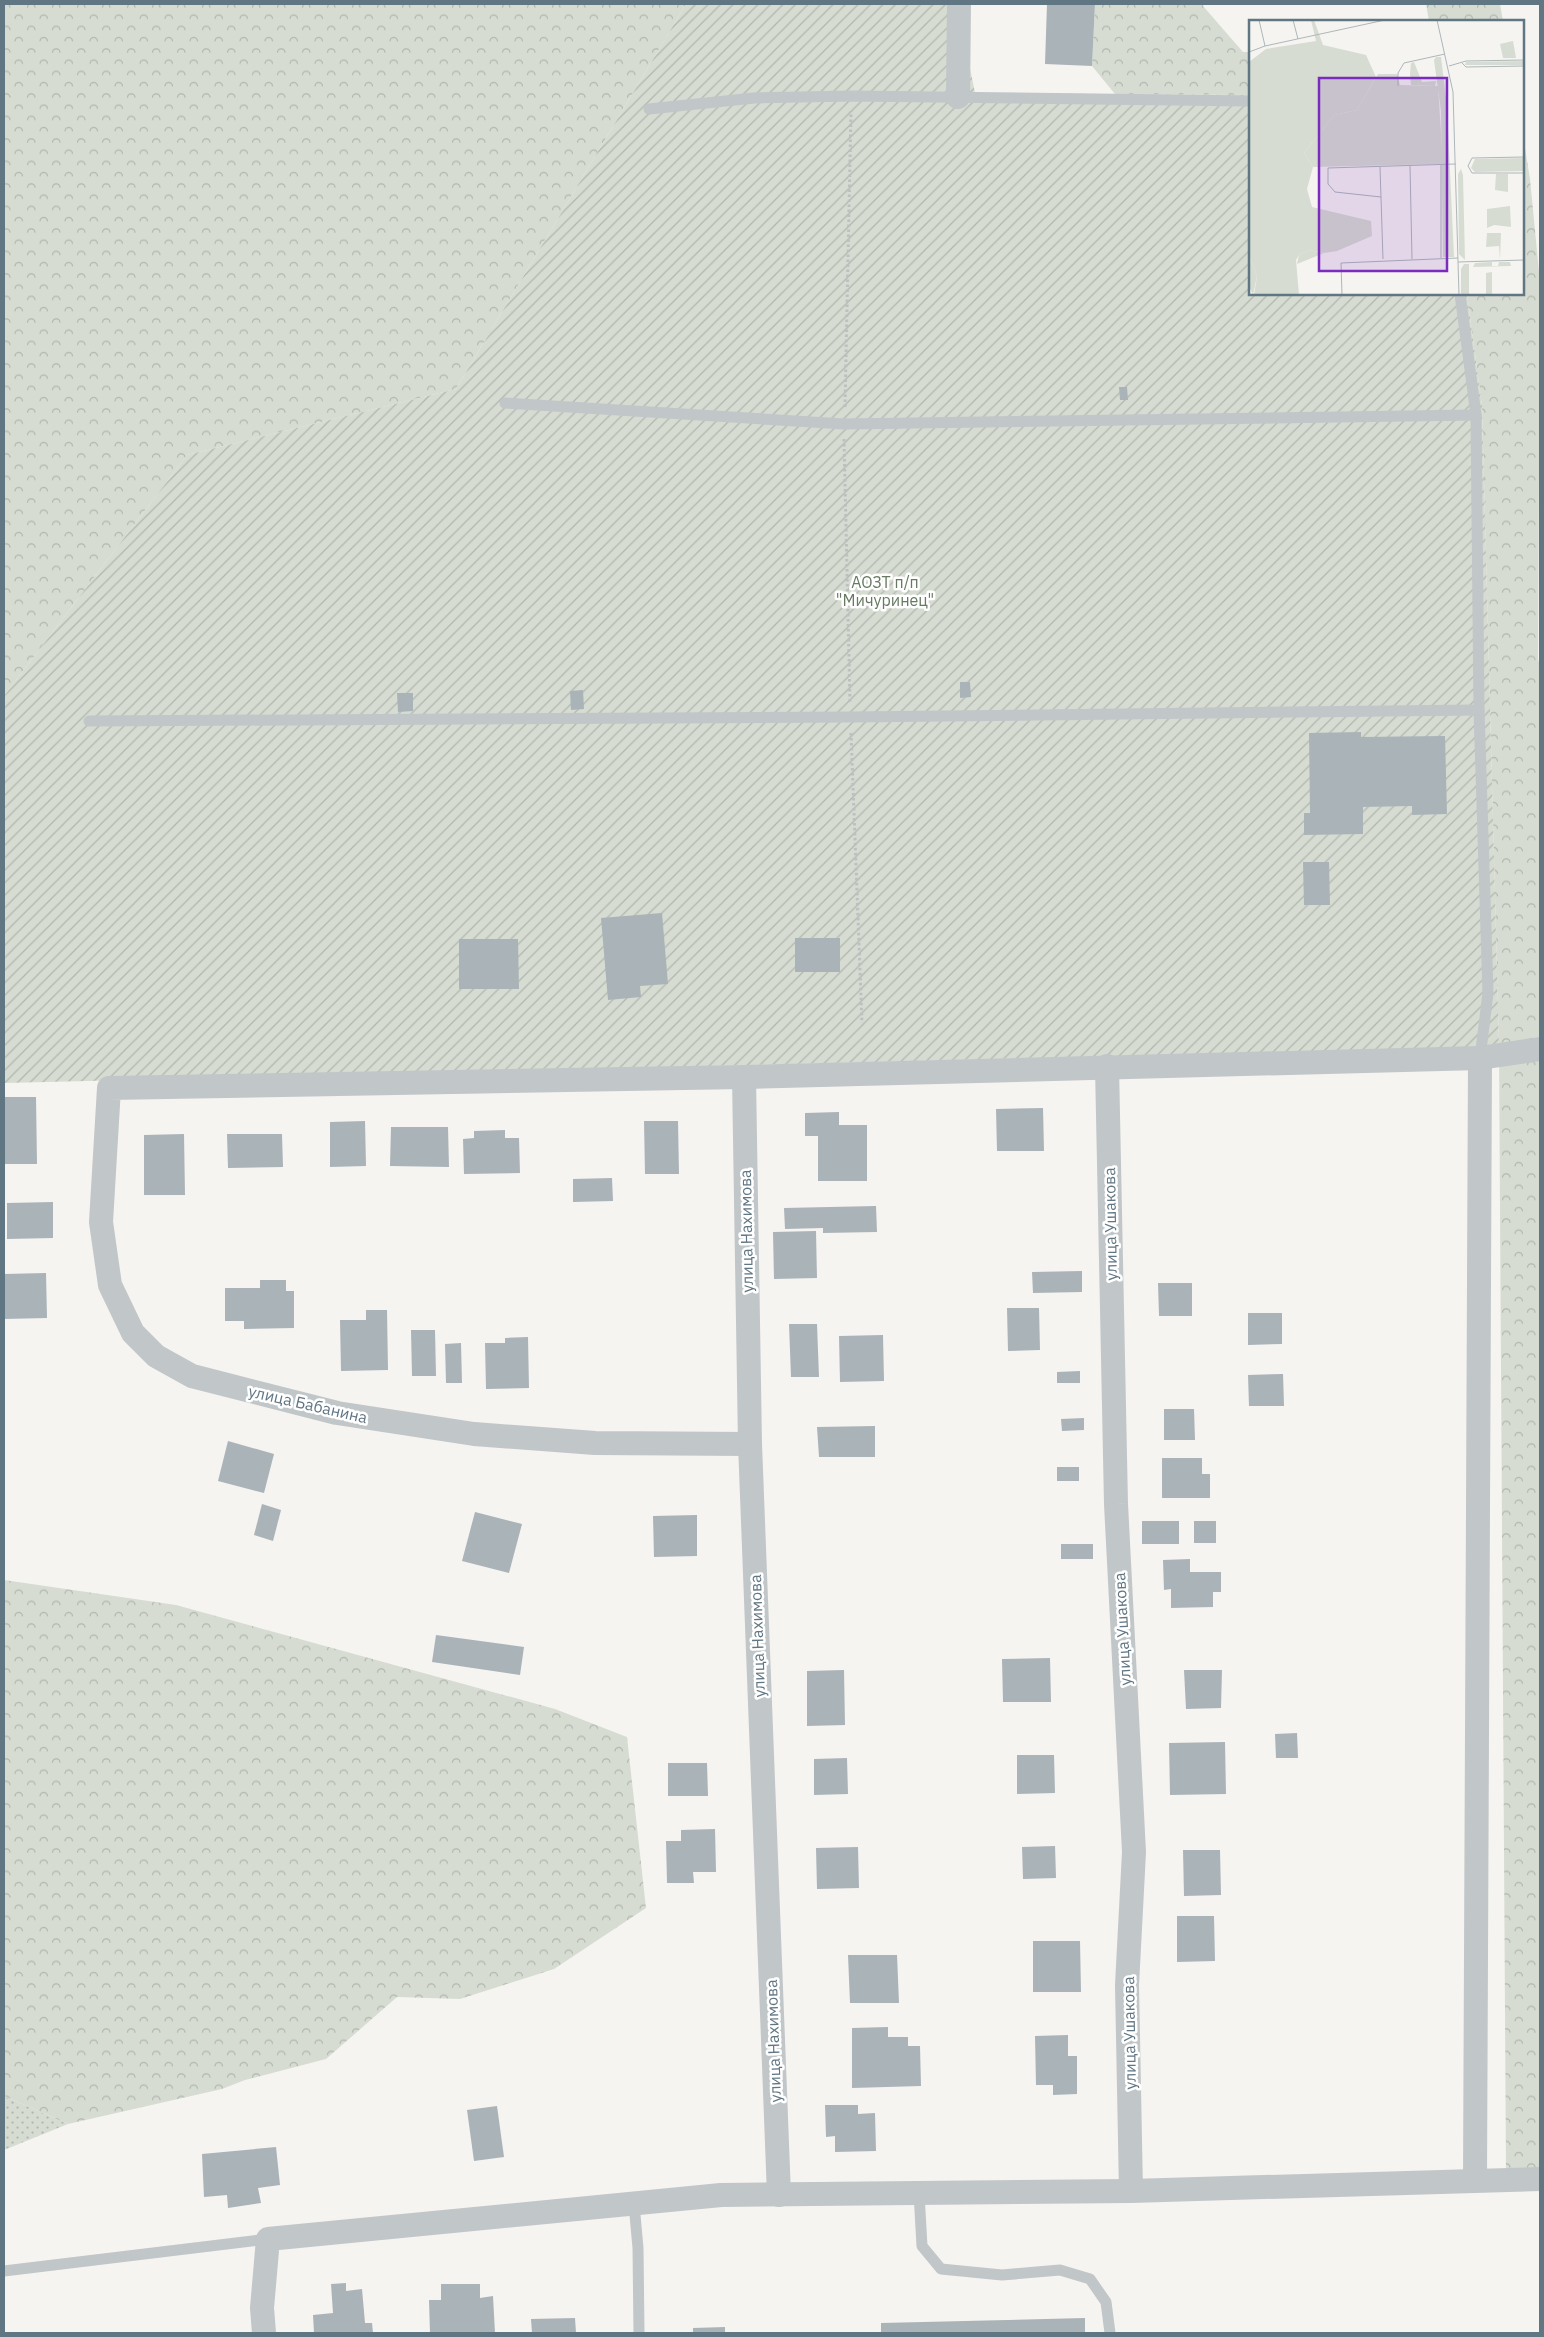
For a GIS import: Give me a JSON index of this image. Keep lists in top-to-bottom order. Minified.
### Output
{"streets":{"street":["улица Ушакова","улица Нахимова","улица Бабанина"]},"crossings":[["улица Нахимова","улица Бабанина"]],"parks":["АОЗТ п/п \"Мичуринец\""]}
